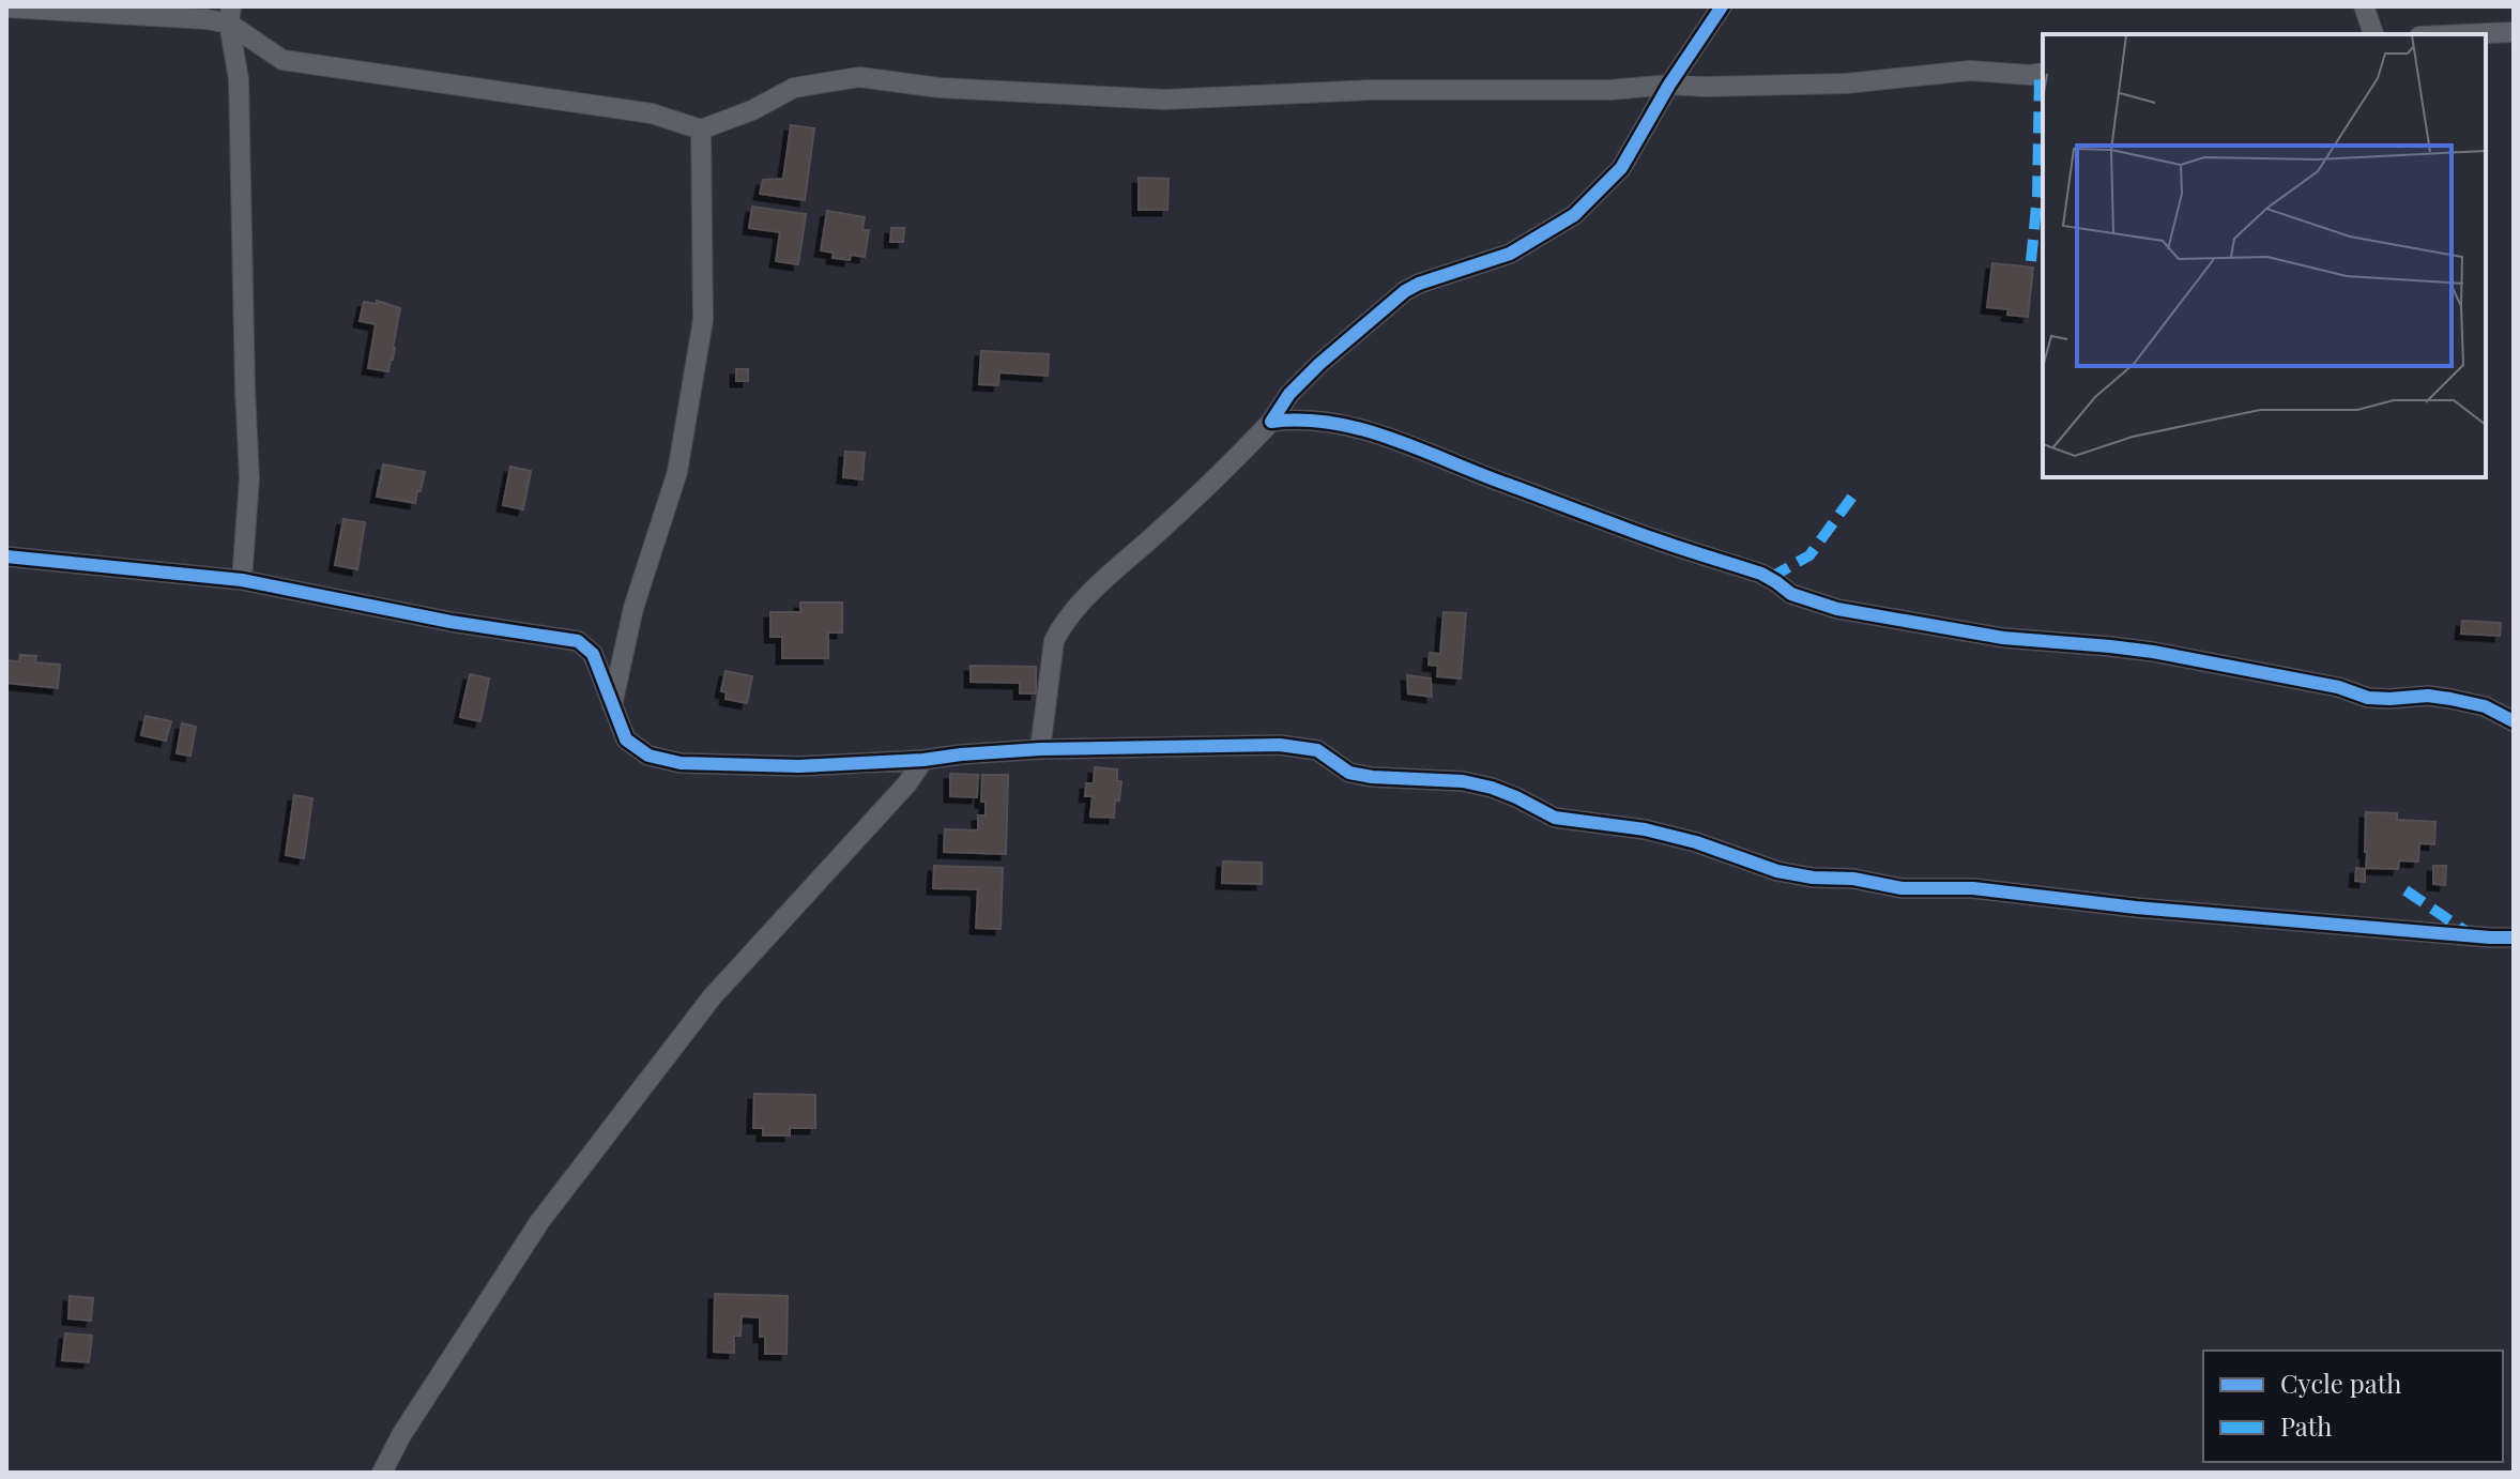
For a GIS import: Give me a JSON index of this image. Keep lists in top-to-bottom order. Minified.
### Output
{"legend":["Cycle path","Path"]}
